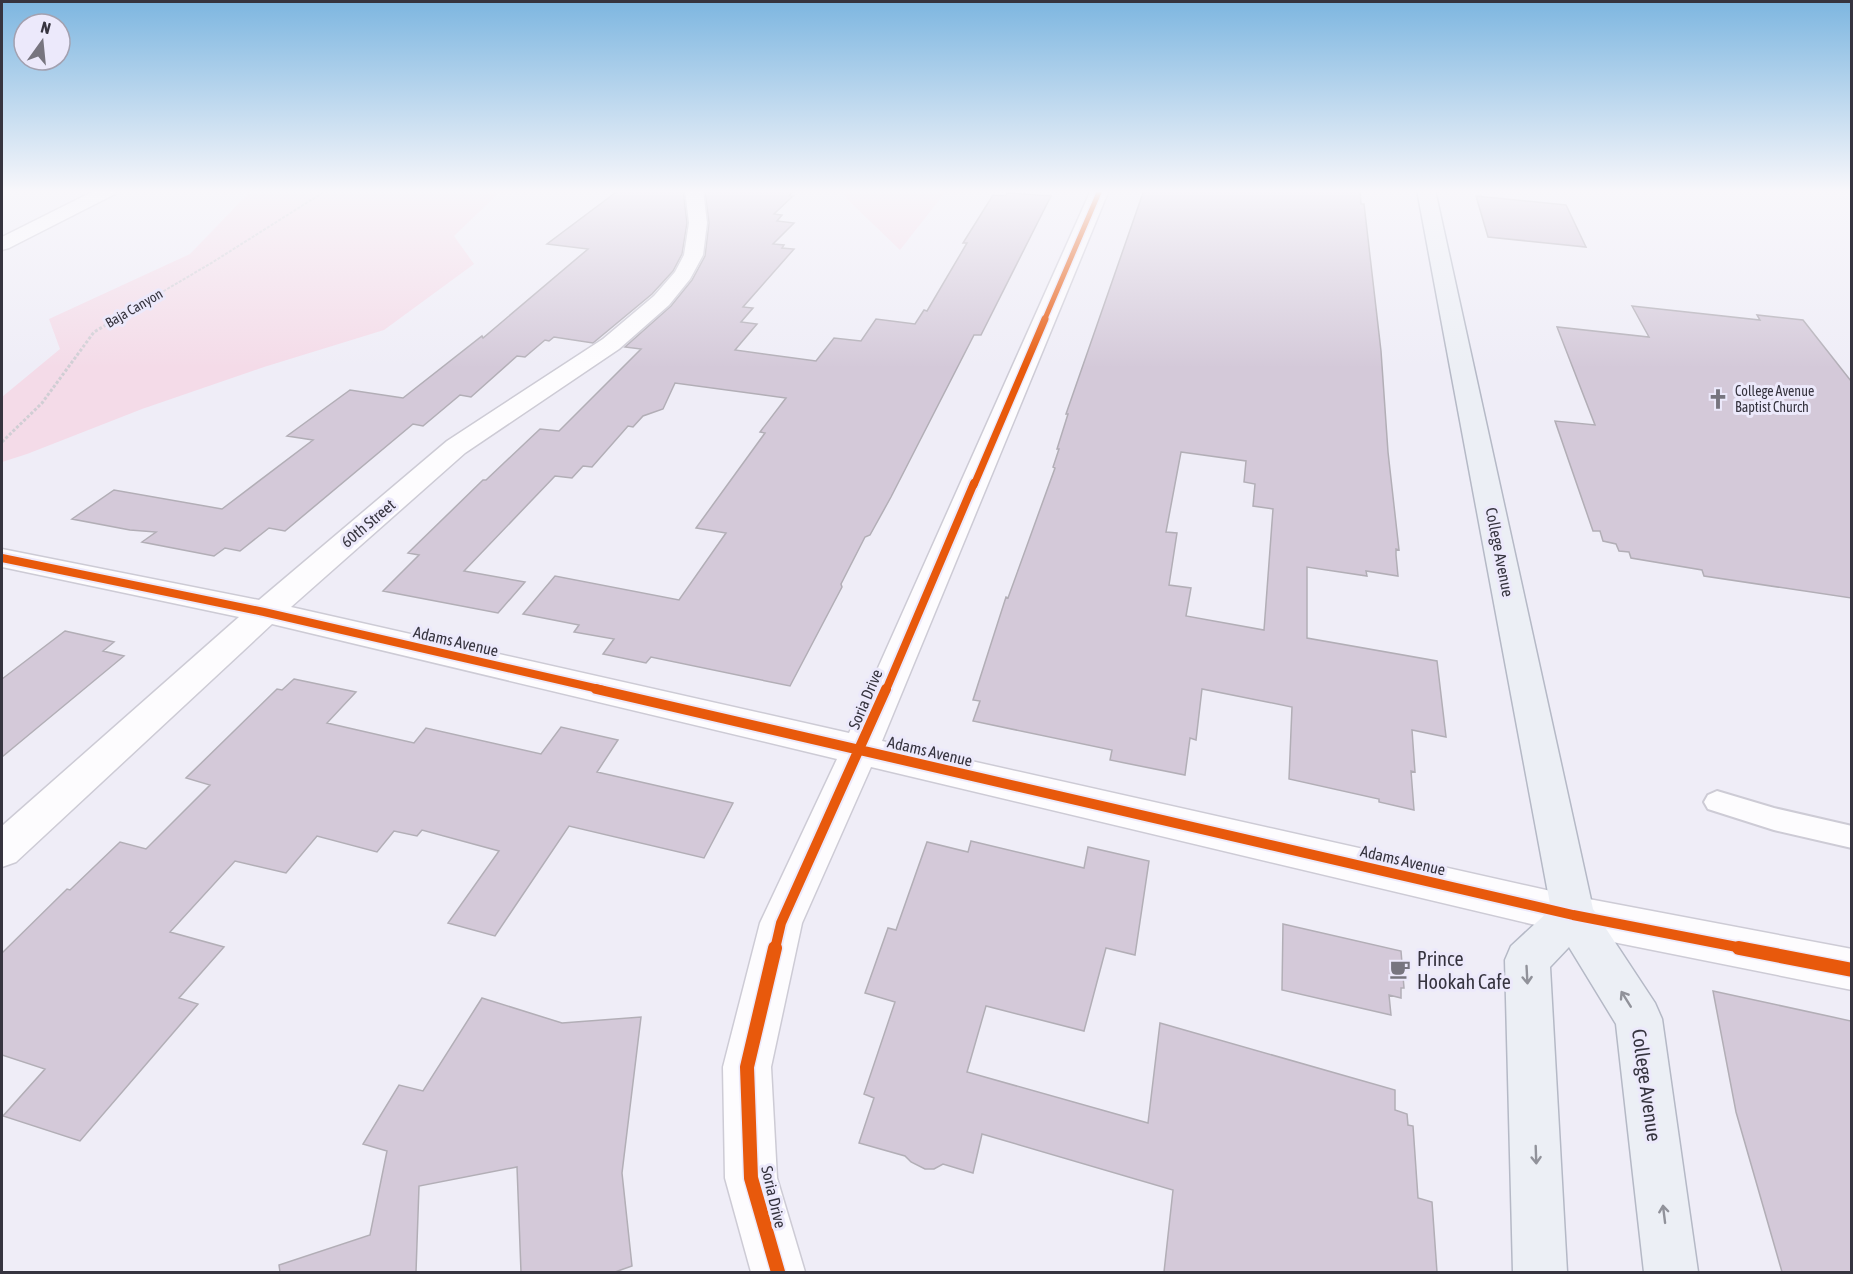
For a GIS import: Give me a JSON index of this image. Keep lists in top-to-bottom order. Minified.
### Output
{"streets":{"main road":["College Avenue"],"street":["60th Street","Adams Avenue","Soria Drive"],"path":["Baja Canyon"]},"crossings":[["60th Street","Adams Avenue"],["College Avenue","Adams Avenue"],["Adams Avenue","Soria Drive"]],"one_way":["College Avenue"],"places":{"church":["College Avenue Baptist Church"],"cafe":["Prince Hookah Cafe"]},"north":"top"}
